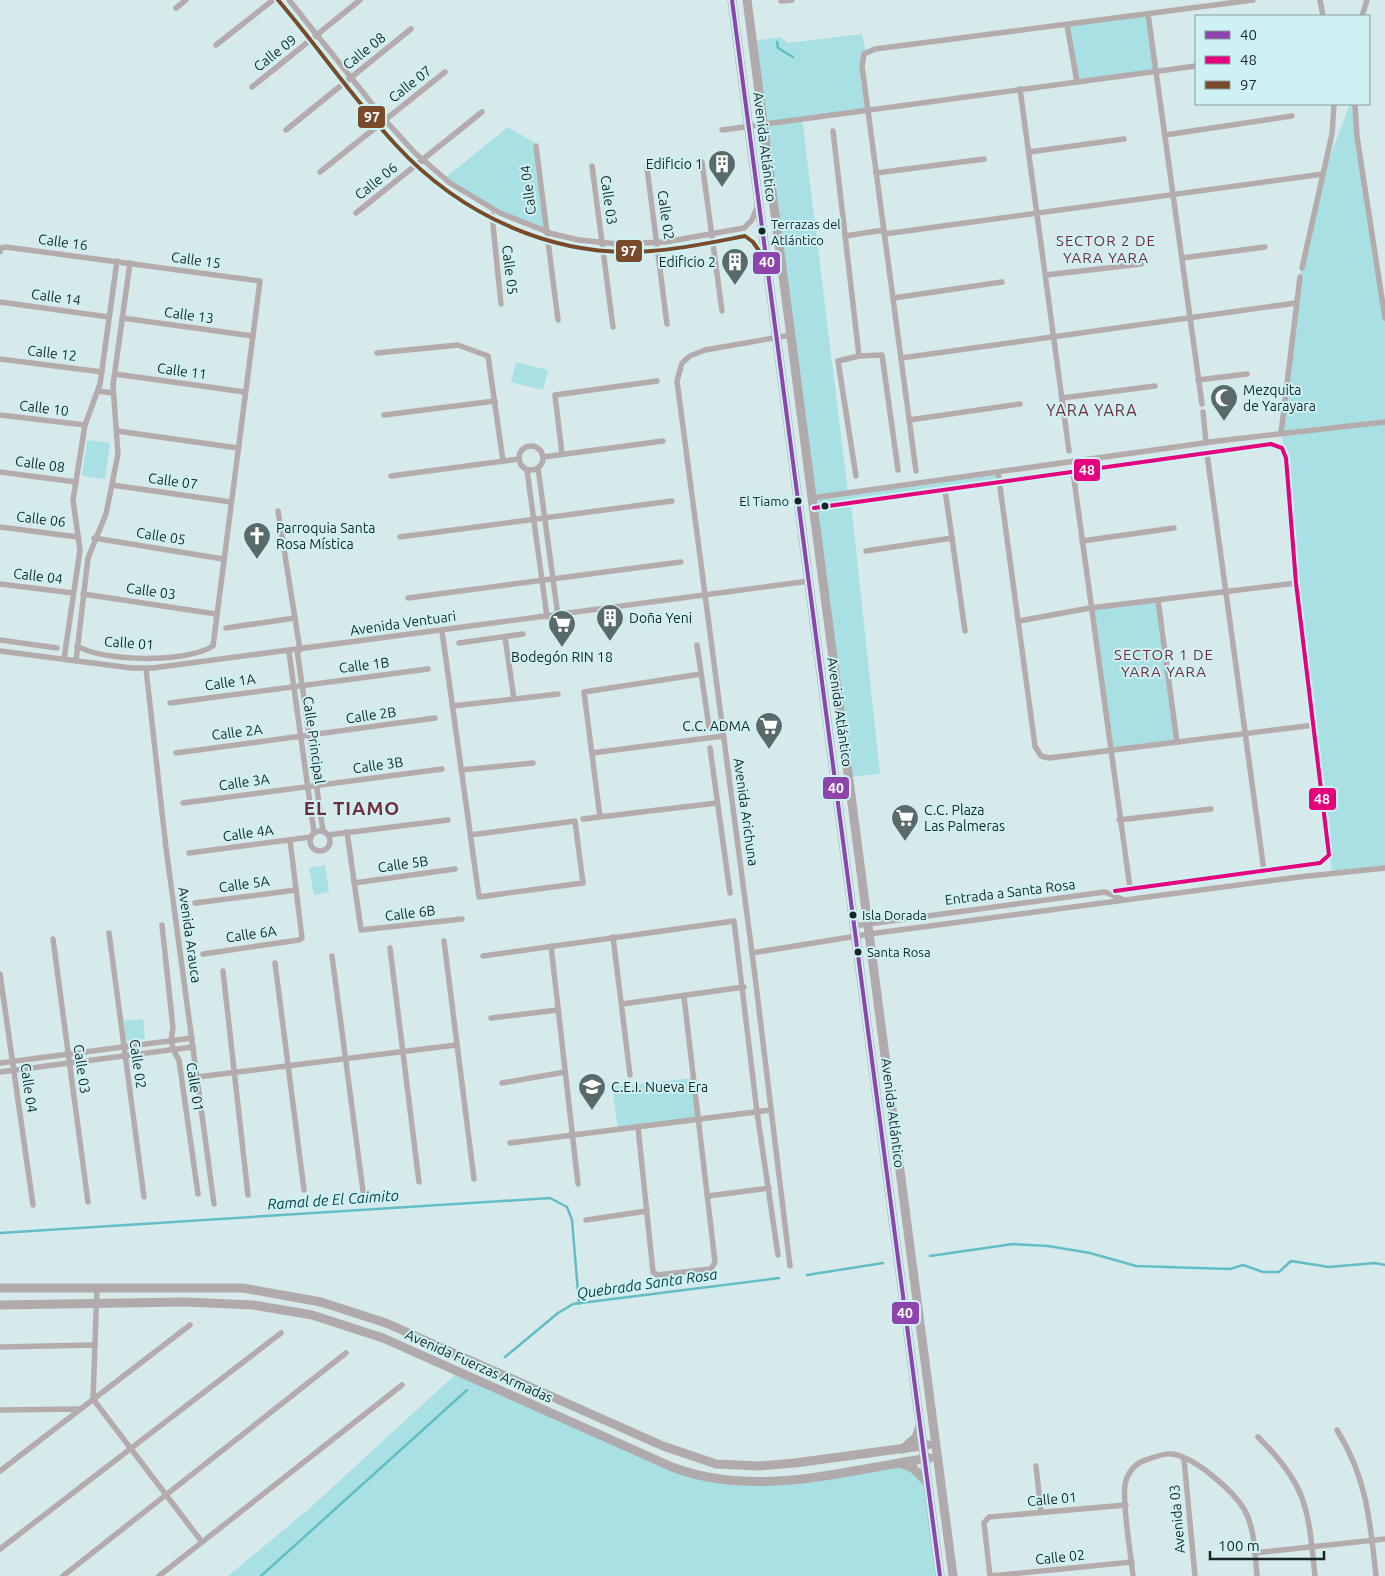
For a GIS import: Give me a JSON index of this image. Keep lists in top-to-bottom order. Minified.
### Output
{"streets":{"main road":["Avenida Atlántico","Avenida Fuerzas Armadas"],"street":["Calle 08","Calle 09","Calle 07","Calle 06","Calle 04","Calle 03","Calle 02","Calle 16","Calle 15","Calle 05","Calle 14","Calle 13","Calle 12","Calle 11","Calle 10","Avenida Ventuari","Calle 01","Calle 1B","Calle 1A","Calle 2B","Calle 2A","Calle Principal","Calle 3B","Calle 3A","Avenida Arichuna","Calle 4A","Calle 5B","Calle 5A","Entrada a Santa Rosa","Calle 6B","Calle 6A","Avenida Arauca","Avenida 03"]},"crossings":[["Avenida Atlántico","Avenida Ventuari"],["Avenida Atlántico","Avenida Arichuna"],["Avenida Atlántico","Entrada a Santa Rosa"],["Avenida Atlántico","Avenida Fuerzas Armadas"],["Calle 03","Calle 01"],["Calle 02","Calle 01"],["Calle 16","Calle 15"],["Calle 15","Calle 13"],["Avenida Ventuari","Calle Principal"],["Avenida Ventuari","Avenida Arichuna"],["Avenida Ventuari","Avenida Arauca"],["Calle 1B","Calle 1A"],["Calle 1B","Calle Principal"],["Calle 1A","Calle Principal"],["Calle 2B","Calle 2A"],["Calle 2B","Calle Principal"],["Calle 2A","Calle Principal"],["Calle Principal","Calle 3B"],["Calle Principal","Calle 3A"],["Calle Principal","Calle 4A"],["Calle 3B","Calle 3A"],["Avenida Arichuna","Entrada a Santa Rosa"],["Calle 5B","Calle 6B"],["Calle 5A","Calle 6A"]],"districts":["SECTOR 2 DE YARA YARA","YARA YARA","SECTOR 1 DE YARA YARA","EL TIAMO"],"water":["Ramal de El Caimito","Quebrada Santa Rosa"],"places":{"building":["Edificio 1","Edificio 2","Doña Yeni"],"other":["Terrazas del Atlántico","El Tiamo","Isla Dorada","Santa Rosa"],"mosque":["Mezquita de Yarayara"],"church":["Parroquia Santa Rosa Mística"],"supermarket":["Bodegón RIN 18","C.C. ADMA","C.C. Plaza Las Palmeras"],"school or university":["C.E.I. Nueva Era"]},"lines":["transit line 40","transit line 97","transit line 48"],"legend":["40","48","97"],"scale_bar":"100 m"}
